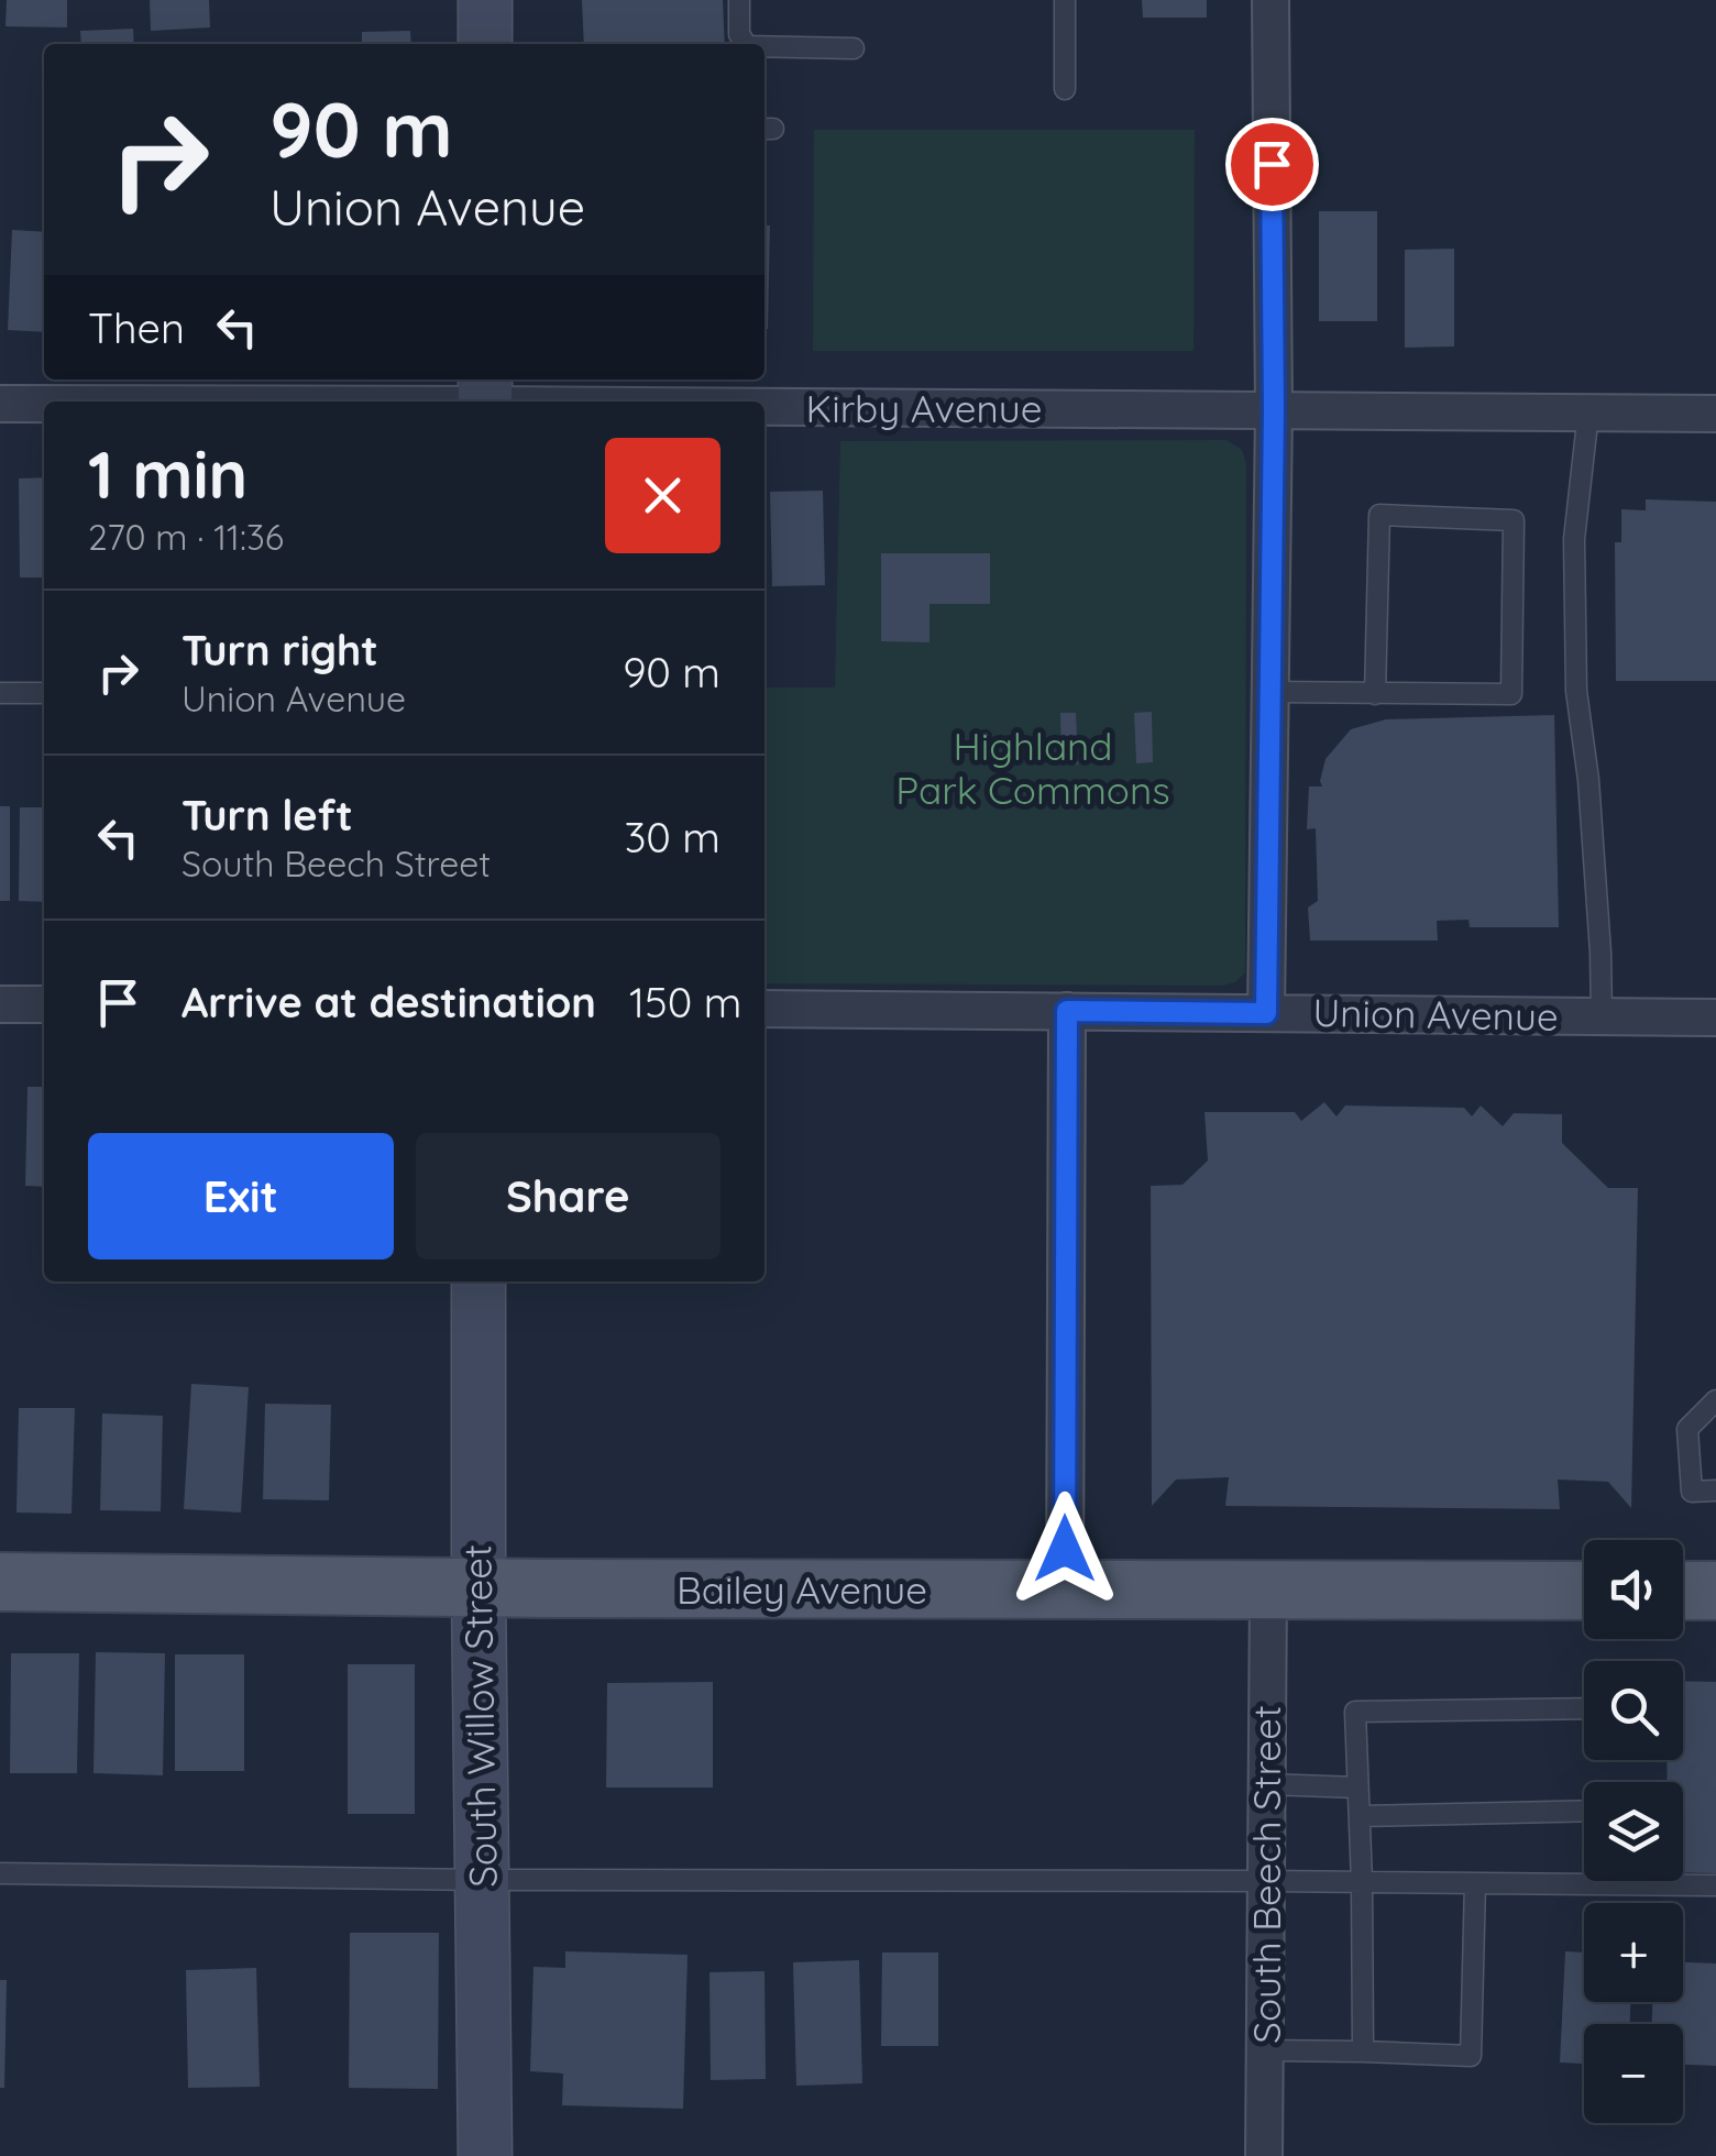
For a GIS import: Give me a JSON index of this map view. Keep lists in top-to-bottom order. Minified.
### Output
{"streets":{"main road":["Bailey Avenue","South Willow Street"],"street":["Kirby Avenue","Union Avenue","South Beech Street"]},"crossings":[["Bailey Avenue","South Willow Street"],["Bailey Avenue","South Beech Street"]],"parks":["Highland Park Commons"],"page":{"turn":["90 m","Union Avenue"],"then":"Then","heading":["1 min","270 m · 11:36"],"list":[{"name":"Turn right","note":"Union Avenue","value":"90 m"},{"name":"Turn left","note":"South Beech Street","value":"30 m"},{"name":"Arrive at destination","value":"150 m"}],"buttons":["Exit","Share"],"map_buttons":["+","−"]}}
